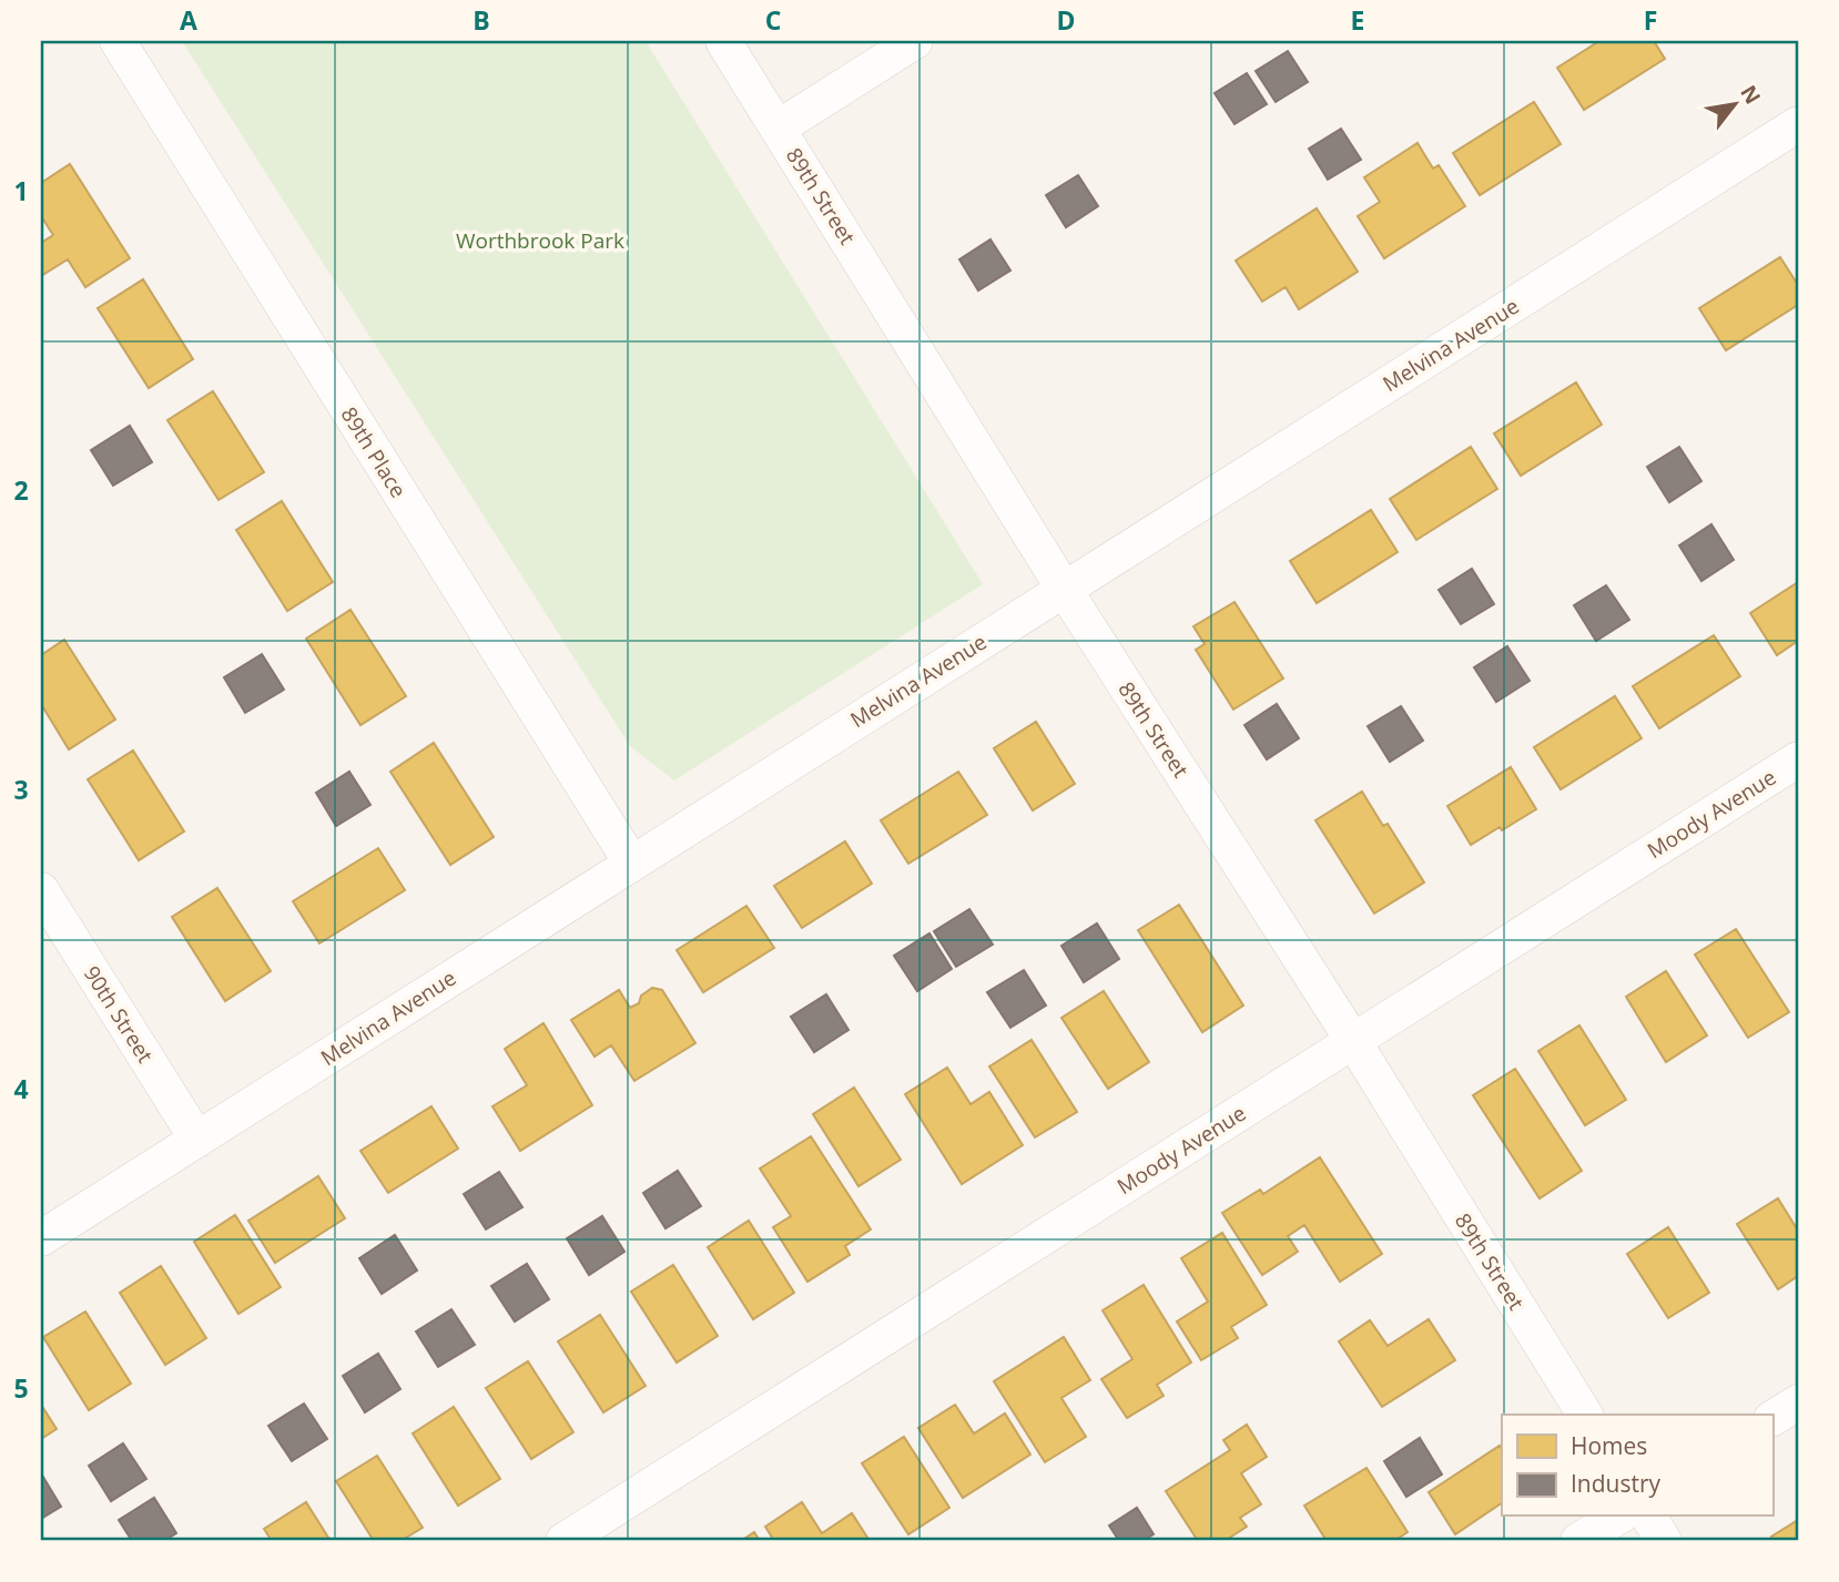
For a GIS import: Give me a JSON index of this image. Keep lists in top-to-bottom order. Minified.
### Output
{"streets":{"street":["89th Street","Melvina Avenue","89th Place","Moody Avenue","90th Street"]},"crossings":[["89th Street","Melvina Avenue"],["89th Street","Moody Avenue"],["Melvina Avenue","89th Place"],["Melvina Avenue","90th Street"]],"parks":["Worthbrook Park"],"legend":["Homes","Industry"],"north":"top right","grid":{"columns":["A","B","C","D","E","F"],"rows":["1","2","3","4","5"]}}
